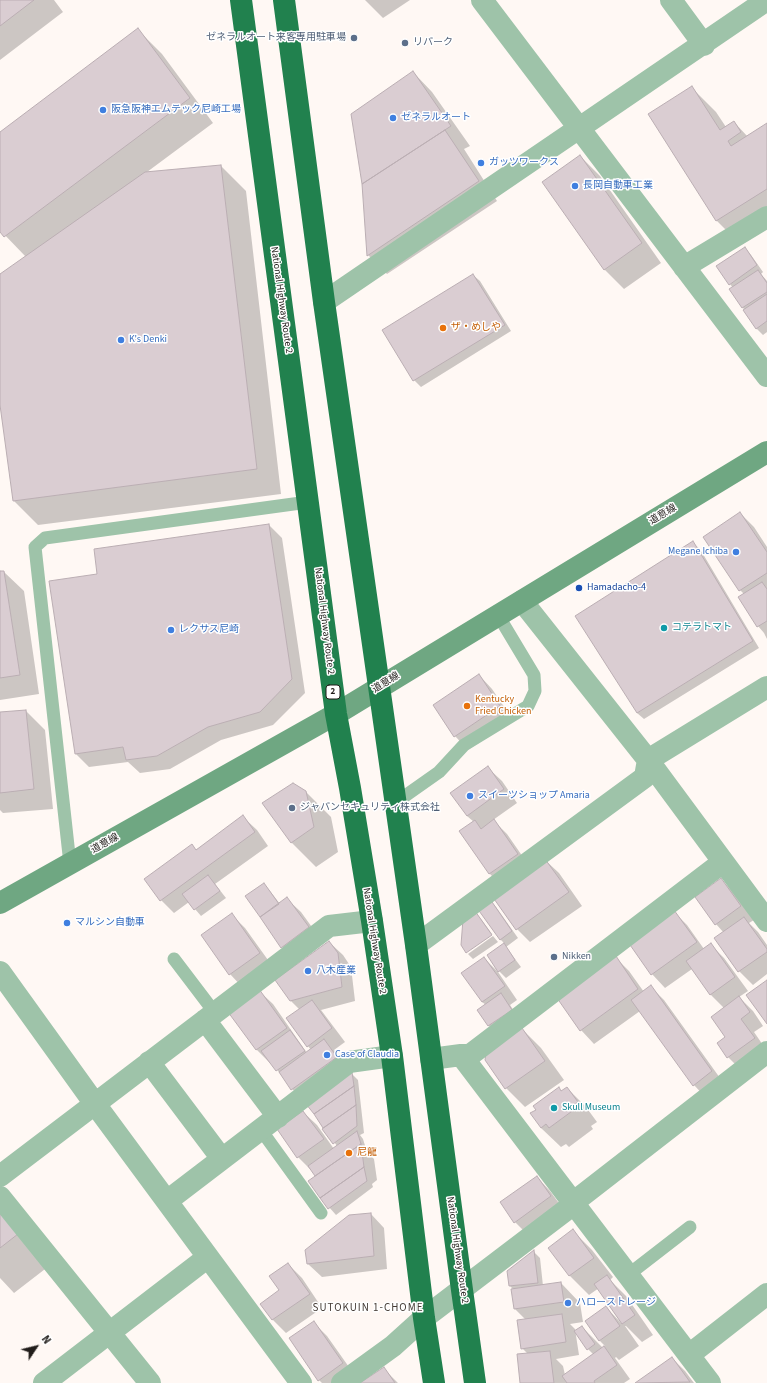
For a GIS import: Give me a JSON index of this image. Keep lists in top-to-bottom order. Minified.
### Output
{"streets":{"highway":["National Highway Route 2","2"],"street":["道意線"]},"crossings":[["National Highway Route 2","道意線"]],"districts":["SUTOKUIN 1-CHOME"],"places":["ゼネラルオート来客専用駐車場","リパーク","阪急阪神エムテック尼崎工場","ゼネラルオート","ガッツワークス","長岡自動車工業","ザ・めしや","K's Denki","Megane Ichiba","Hamadacho-4","コテラトマト","レクサス尼崎","Kentucky Fried Chicken","スイーツショップ Amaria","ジャパンセキュリティ株式会社","マルシン自動車","Nikken","八木産業","Case of Claudia","Skull Museum","尼龍","ハローストレージ"],"north":"top right"}
